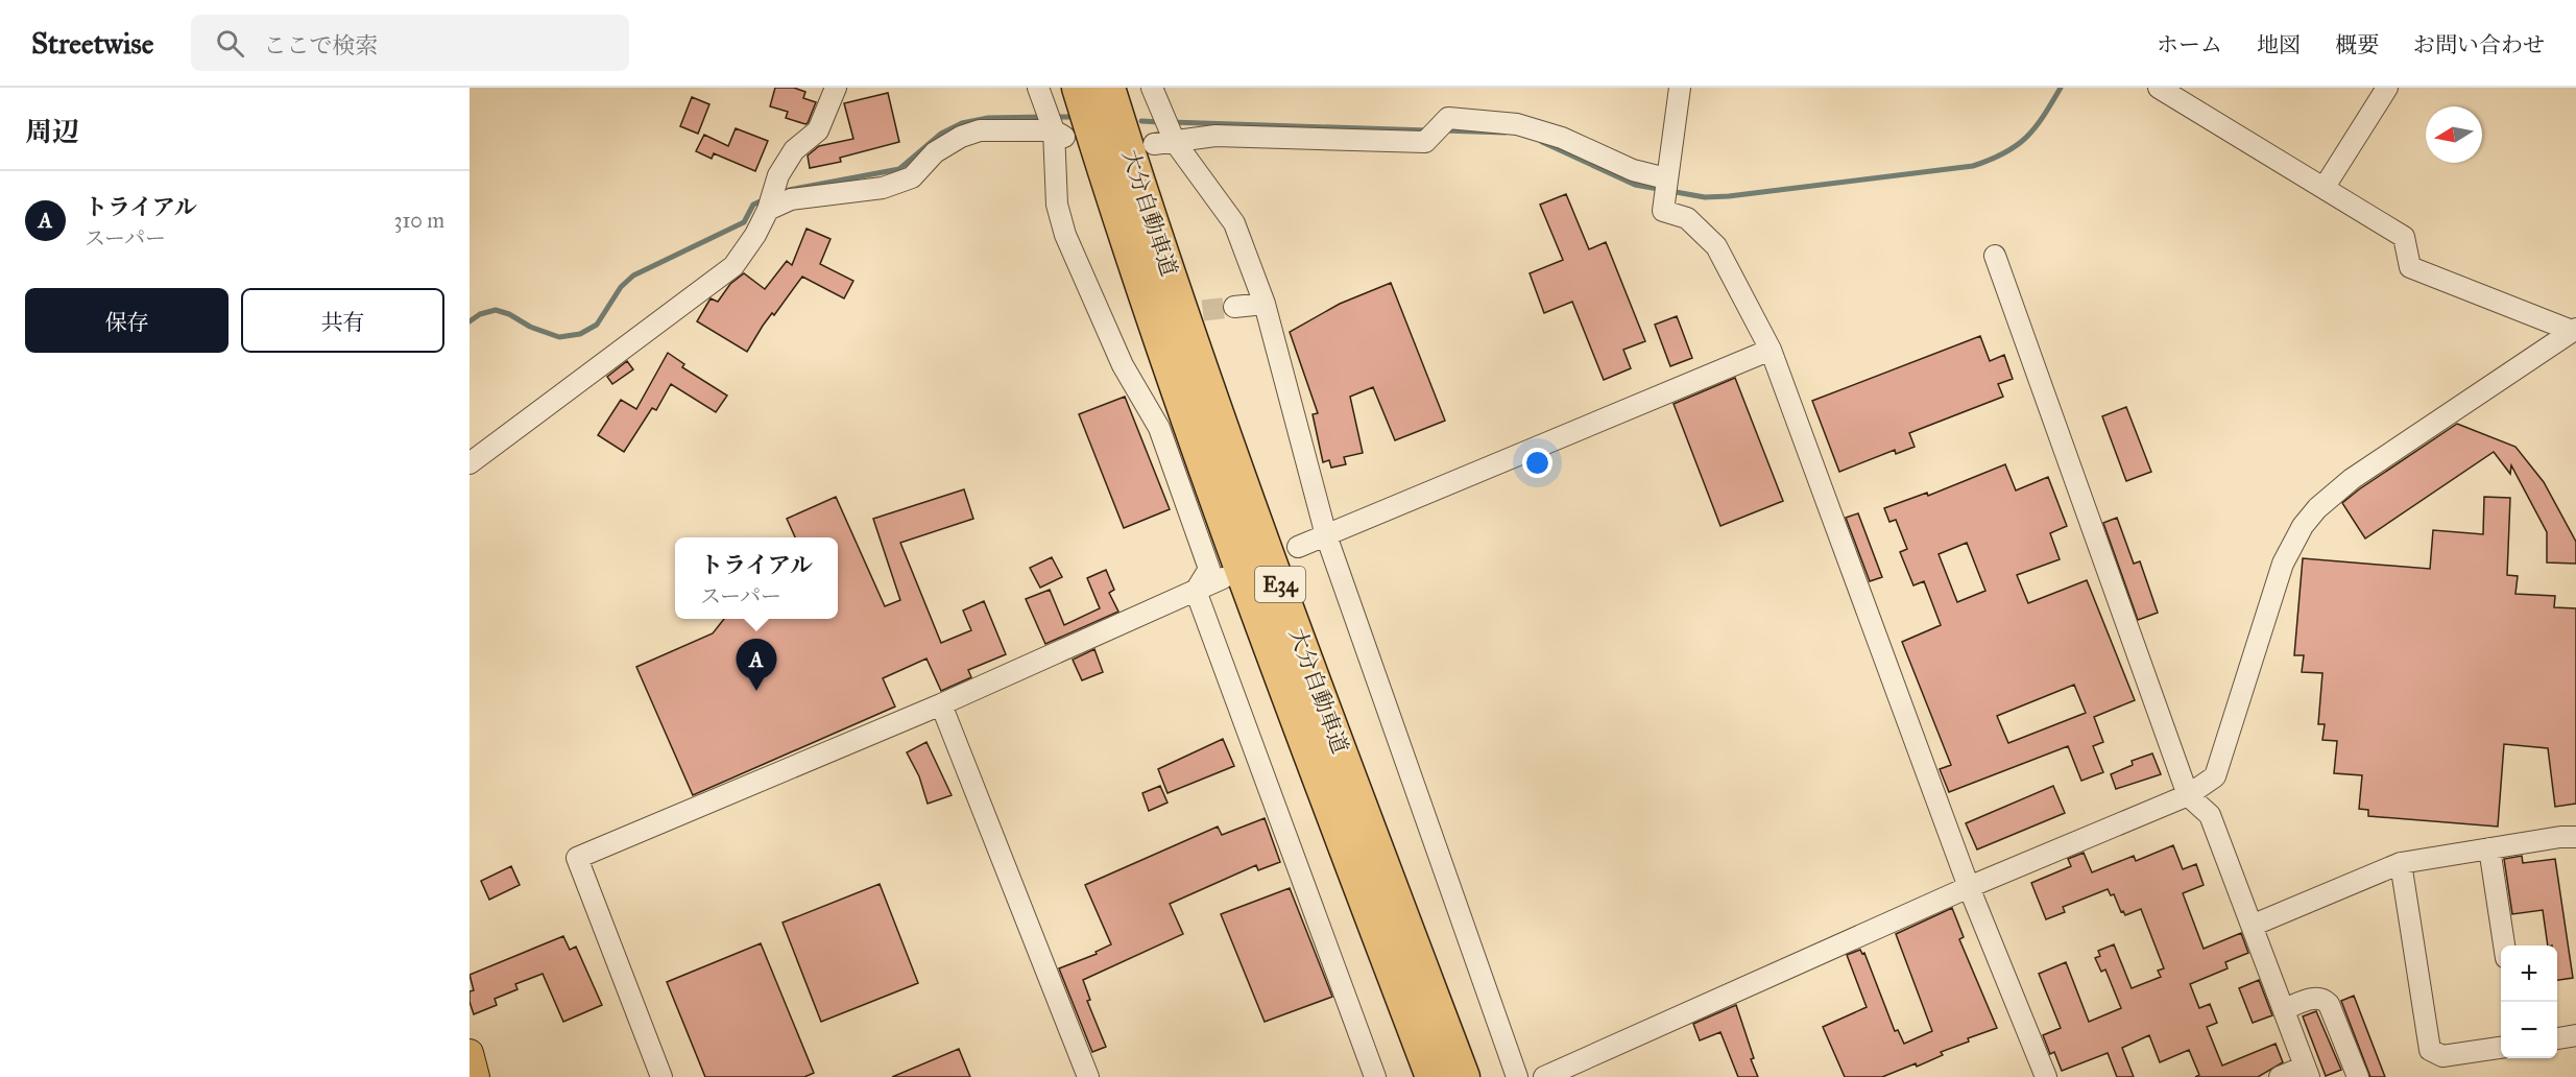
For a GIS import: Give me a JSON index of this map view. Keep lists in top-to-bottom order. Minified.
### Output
{"streets":{"highway":["大分自動車道","E34"]},"north":"left","page":{"header":"Streetwise","search":"ここで検索","nav":["ホーム","地図","概要","お問い合わせ"],"heading":"周辺","list":[{"mark":"A","name":"トライアル","note":"スーパー","value":"310 m"}],"buttons":["保存","共有"],"popup":["トライアル","スーパー"],"pins":"A","map_buttons":["+","−"]}}
